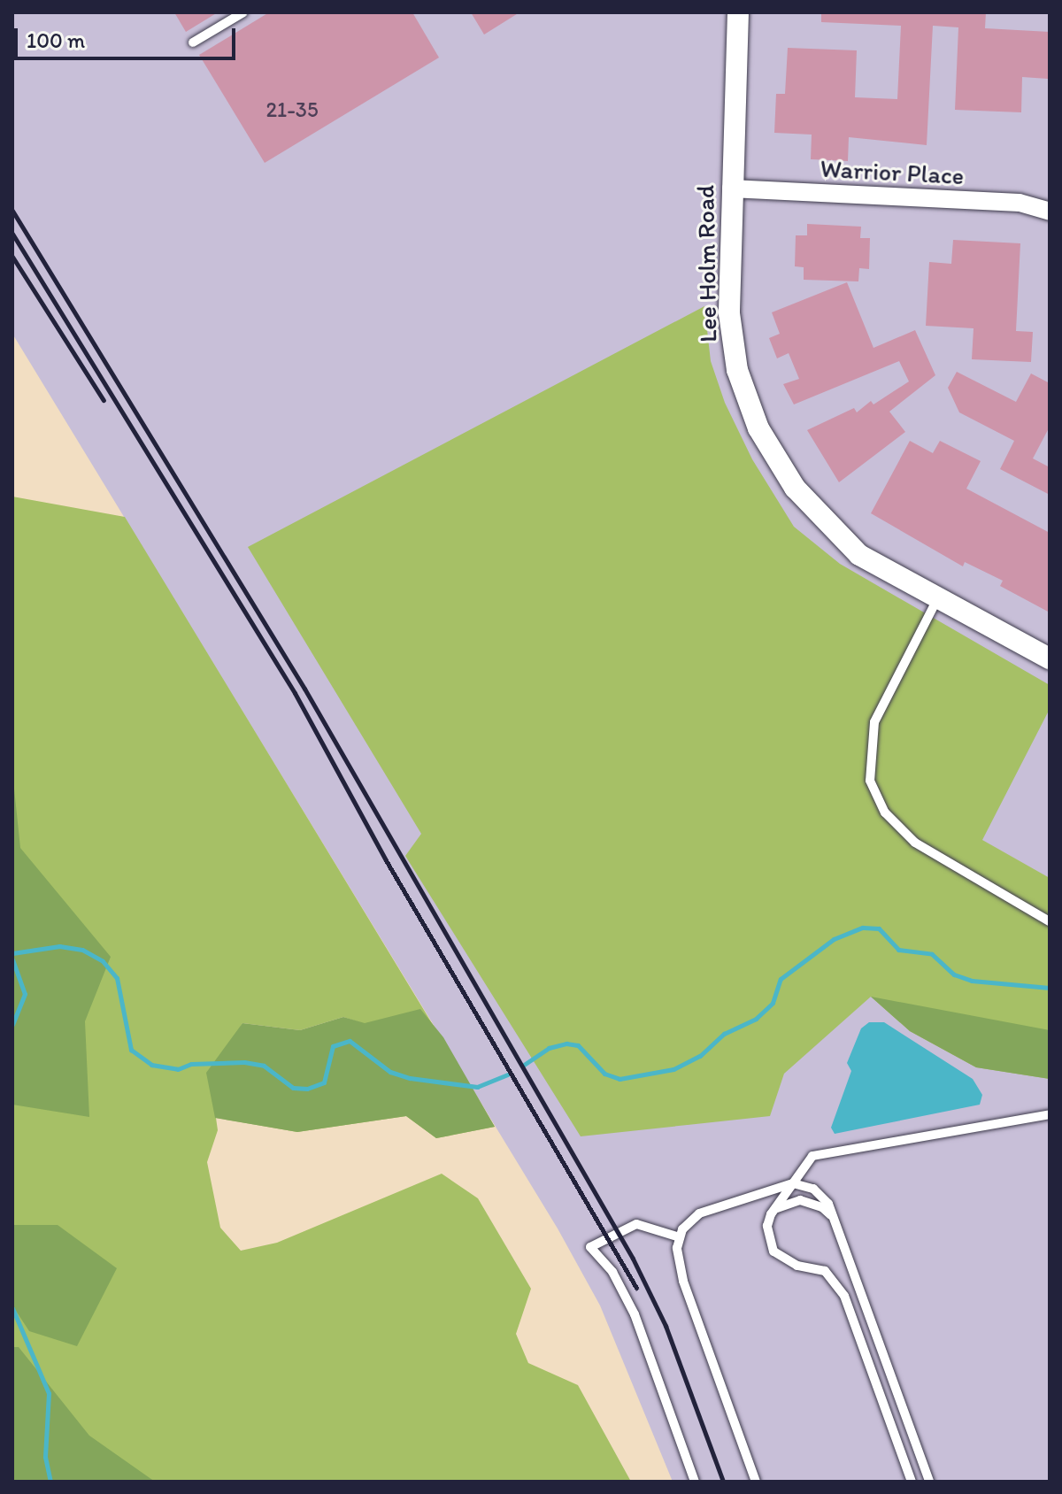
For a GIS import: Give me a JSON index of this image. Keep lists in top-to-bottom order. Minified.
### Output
{"streets":{"street":["Warrior Place","Lee Holm Road"]},"crossings":[["Warrior Place","Lee Holm Road"]],"house_numbers":["21-35"],"scale_bar":"100 m"}
